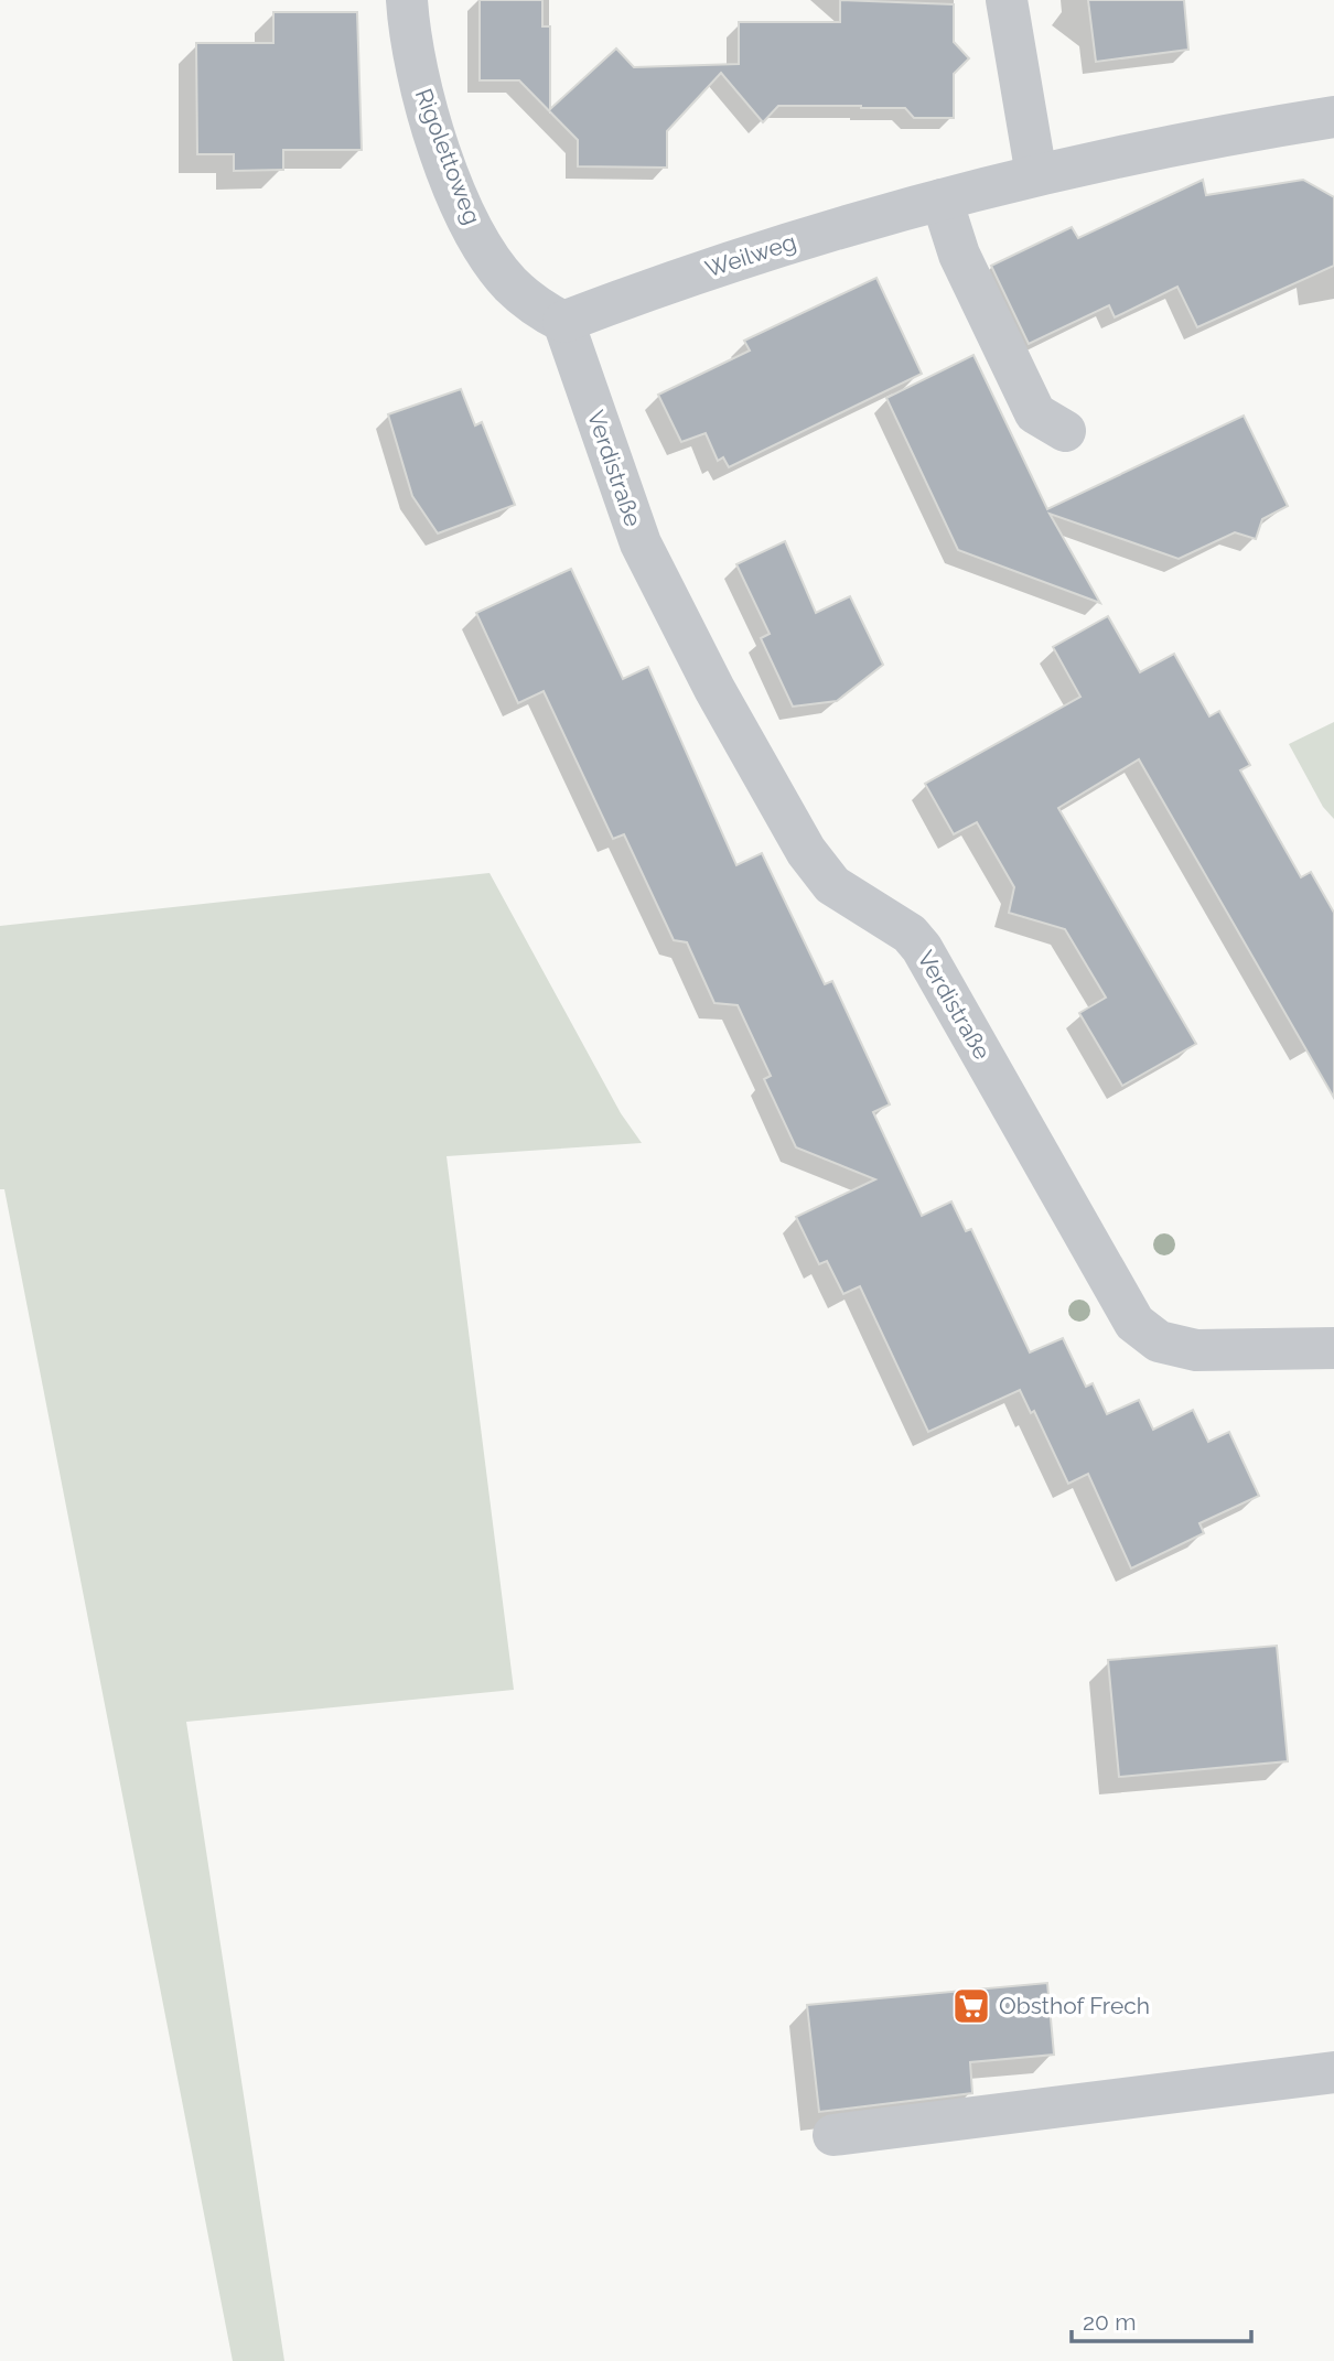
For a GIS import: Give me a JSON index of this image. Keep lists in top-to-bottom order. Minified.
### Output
{"streets":{"street":["Rigolettoweg","Weilweg","Verdistraße"]},"crossings":[["Rigolettoweg","Weilweg"],["Rigolettoweg","Verdistraße"],["Weilweg","Verdistraße"]],"places":{"supermarket":["Obsthof Frech"]},"scale_bar":"20 m"}
